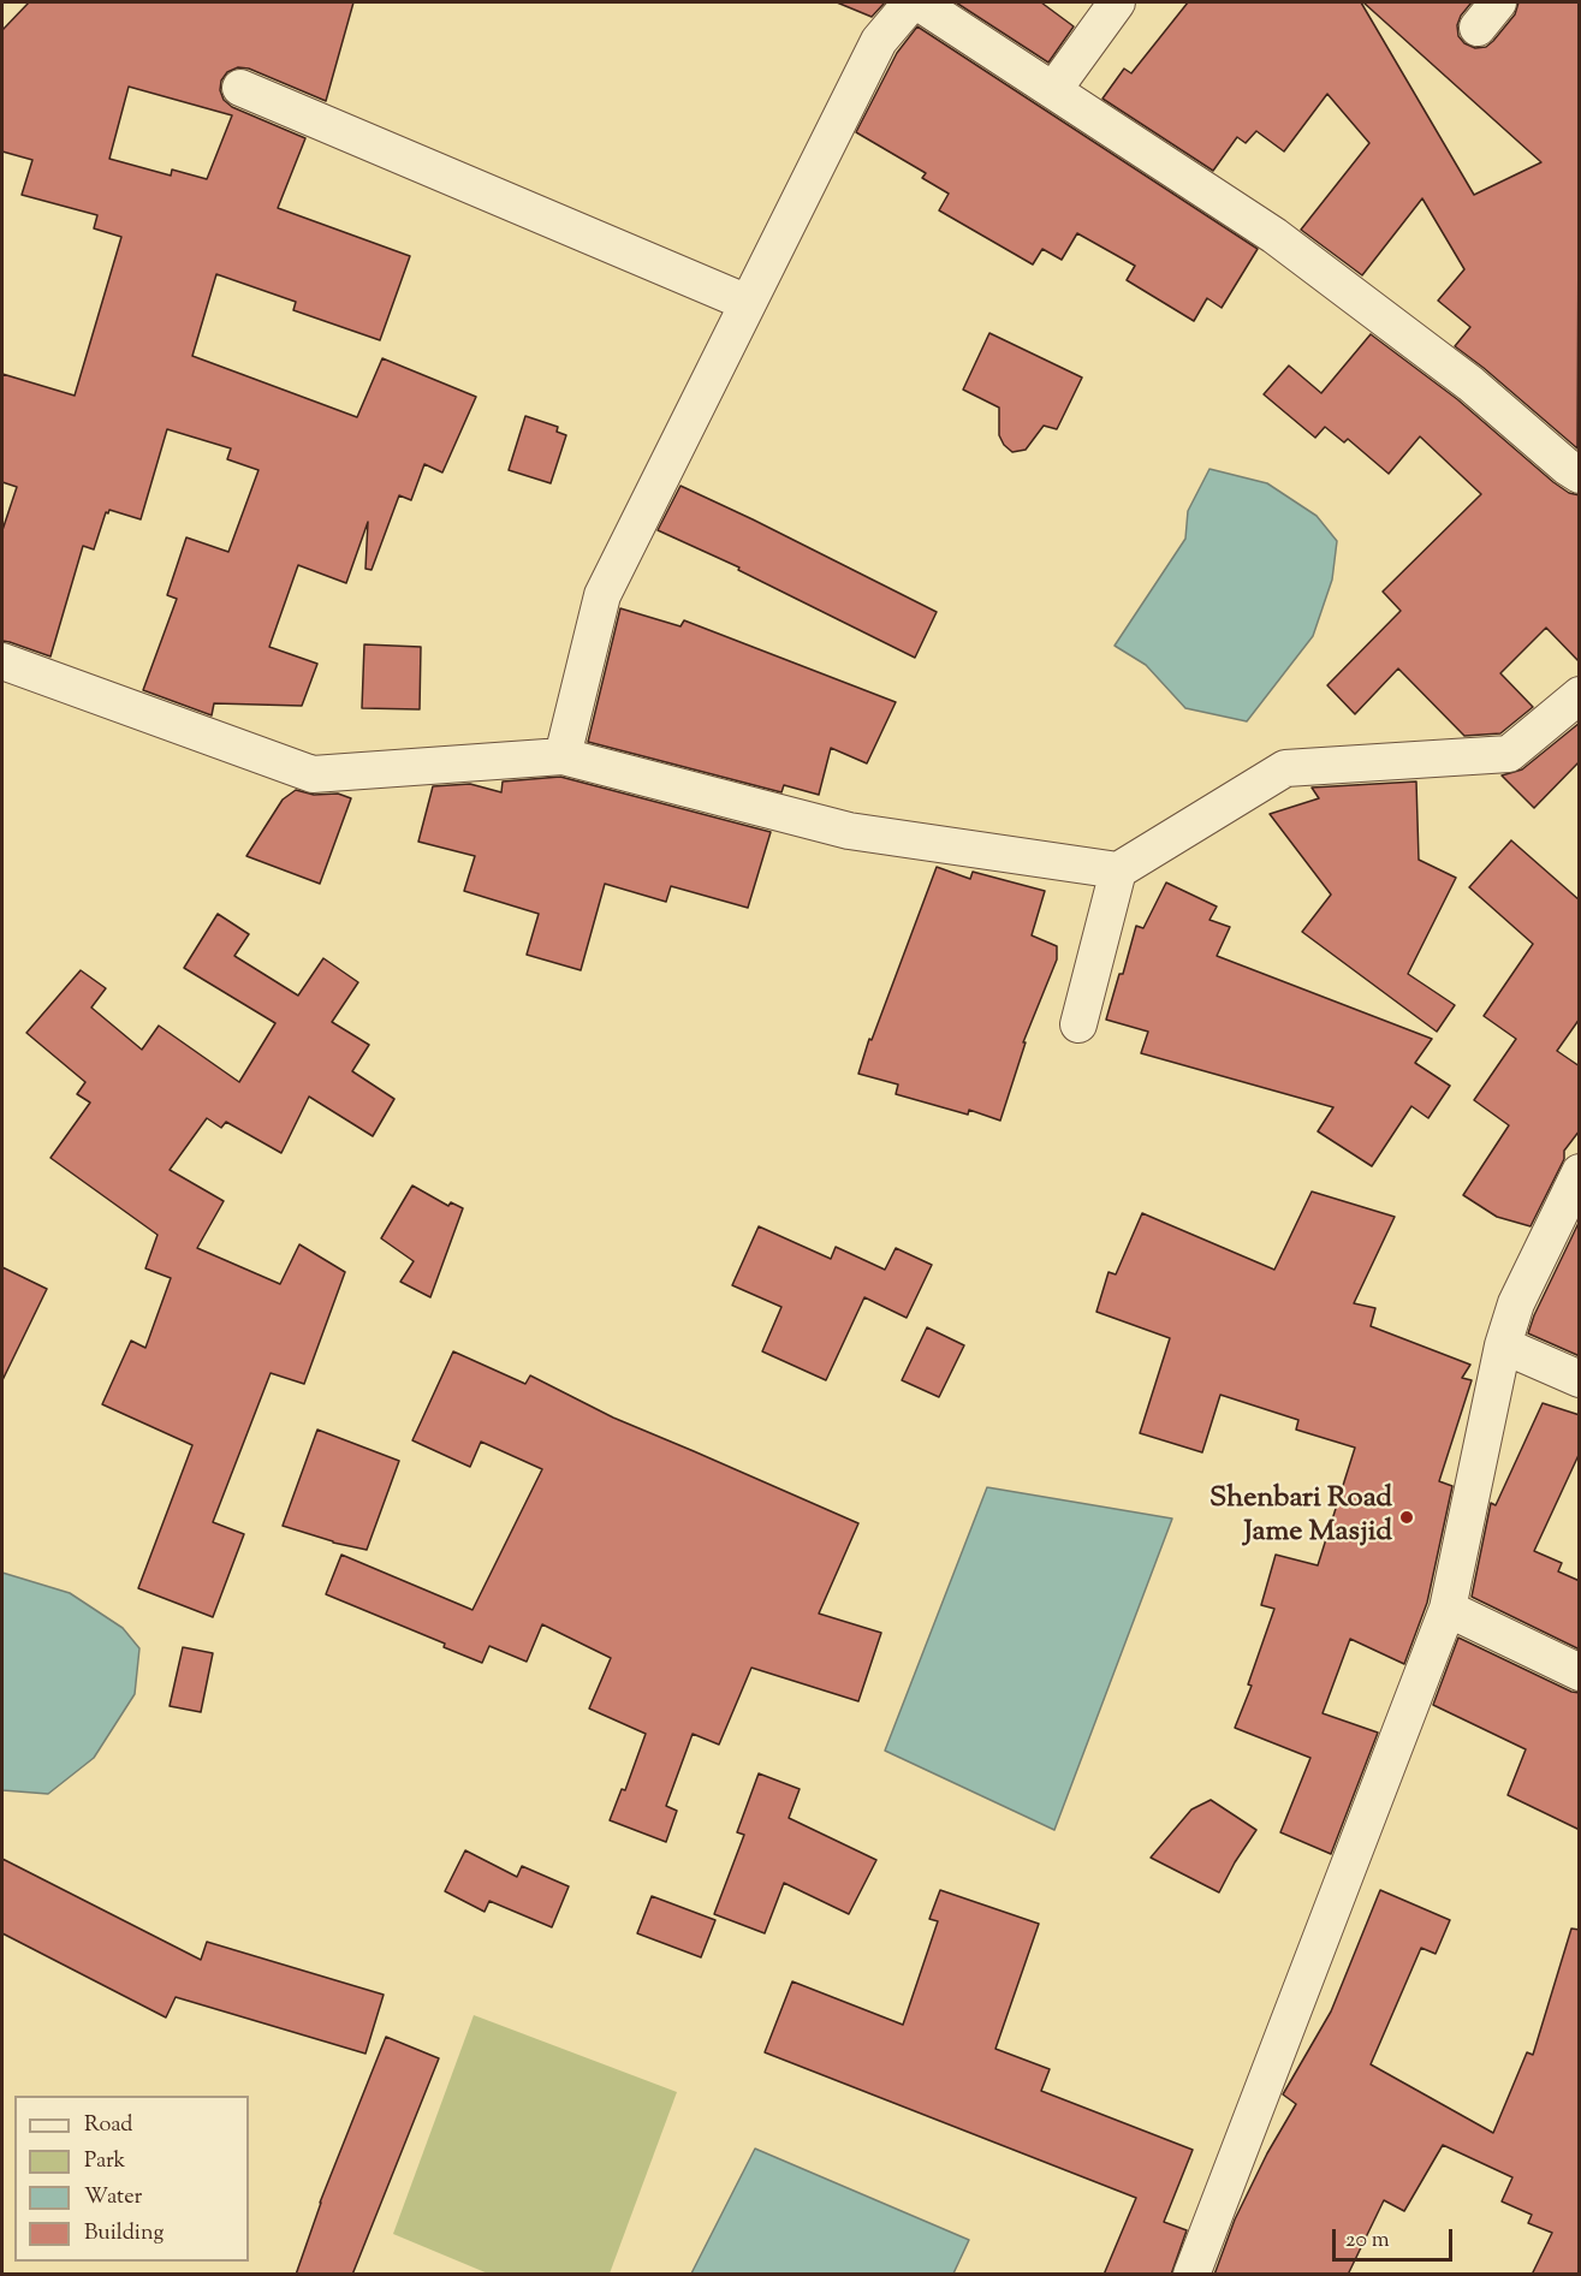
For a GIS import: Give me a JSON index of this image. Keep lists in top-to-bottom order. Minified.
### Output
{"places":["Shenbari Road Jame Masjid"],"legend":["Road","Park","Water","Building"],"scale_bar":"20 m"}
